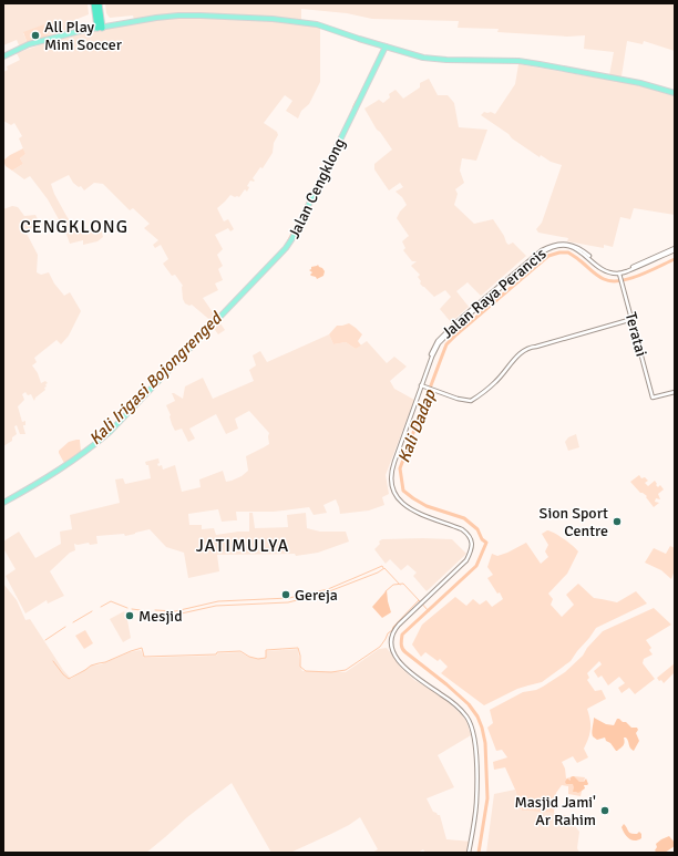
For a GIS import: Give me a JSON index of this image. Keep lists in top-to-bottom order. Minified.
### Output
{"streets":{"main road":["Jalan Cengklong"],"street":["Jalan Raya Perancis","Teratai"]},"crossings":[["Jalan Raya Perancis","Teratai"]],"districts":["CENGKLONG","JATIMULYA"],"water":["Kali Irigasi Bojongrenged","Kali Dadap"],"places":["All Play Mini Soccer","Sion Sport Centre","Gereja","Mesjid","Masjid Jami' Ar Rahim"]}
